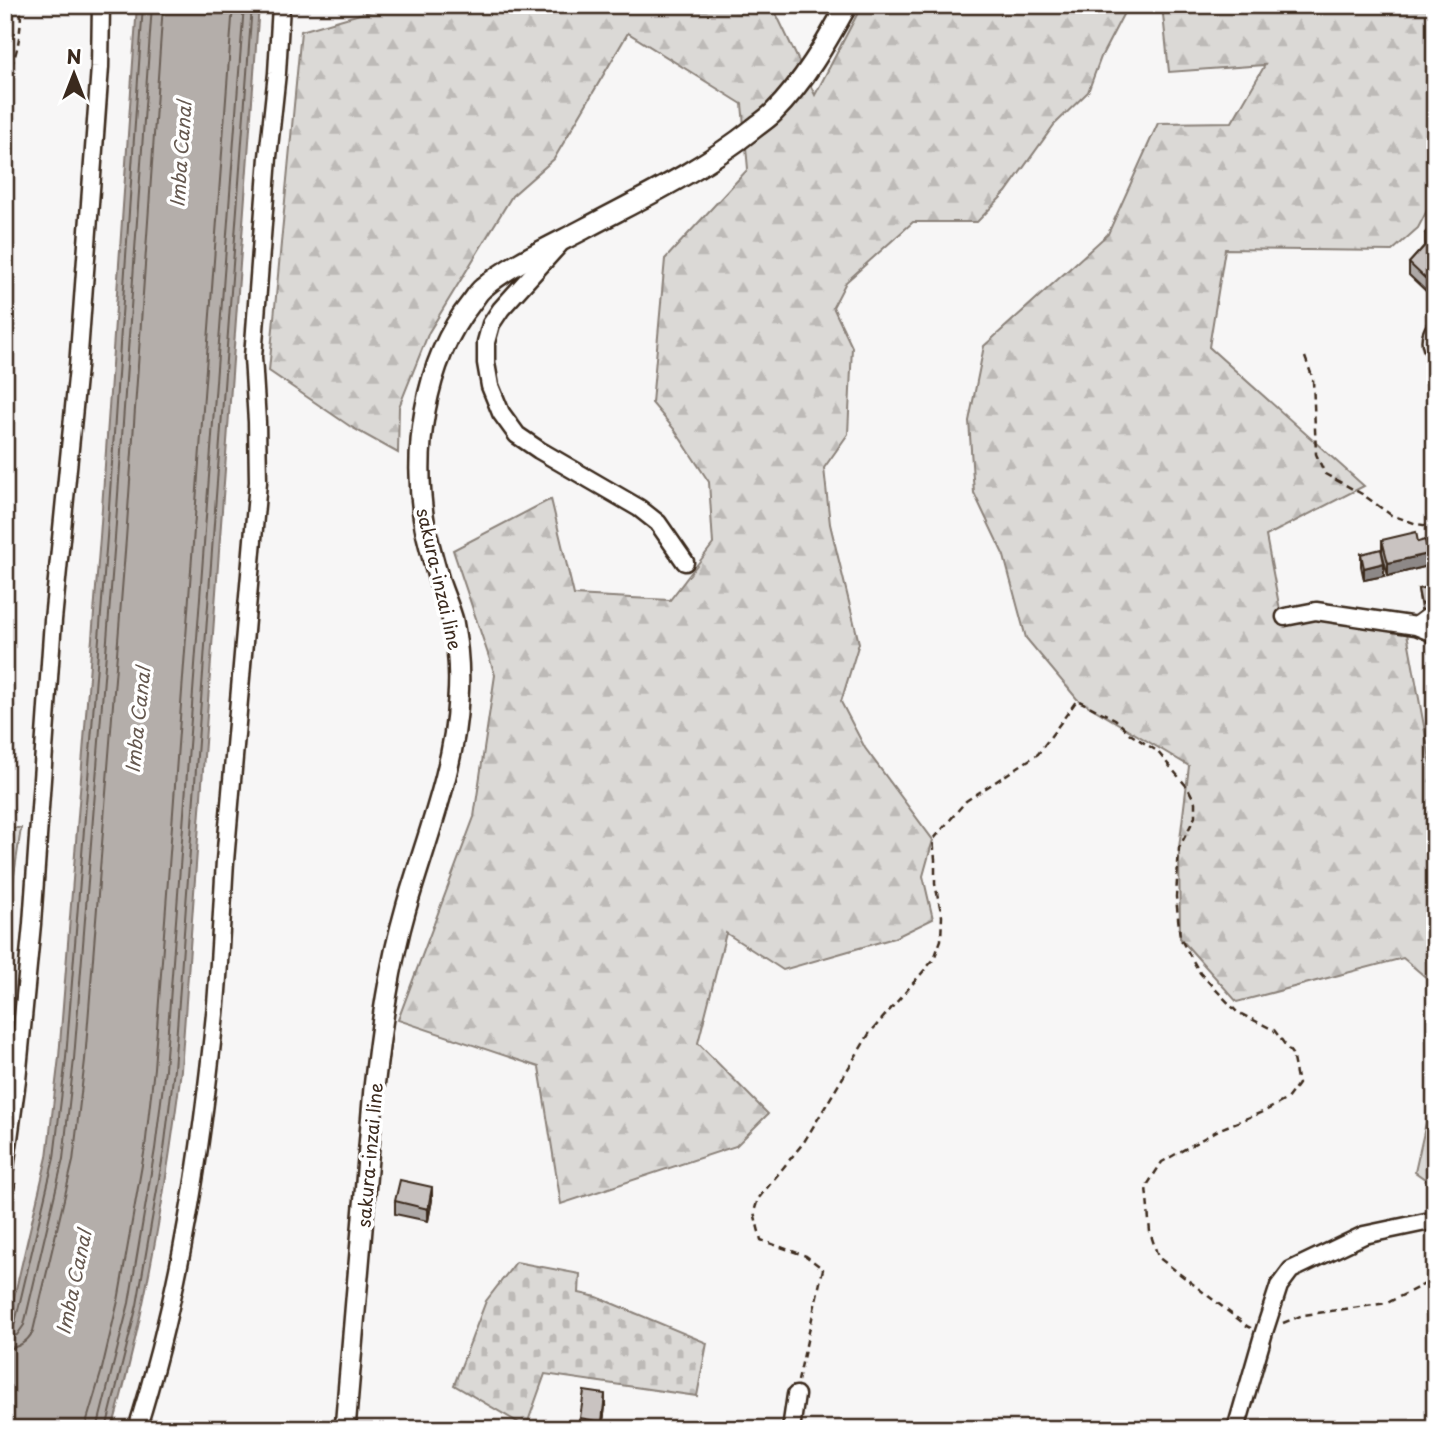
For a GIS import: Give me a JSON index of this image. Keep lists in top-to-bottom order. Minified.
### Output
{"streets":{"main road":["sakura-inzai line"]},"water":["Imba Canal"],"north":"top"}
